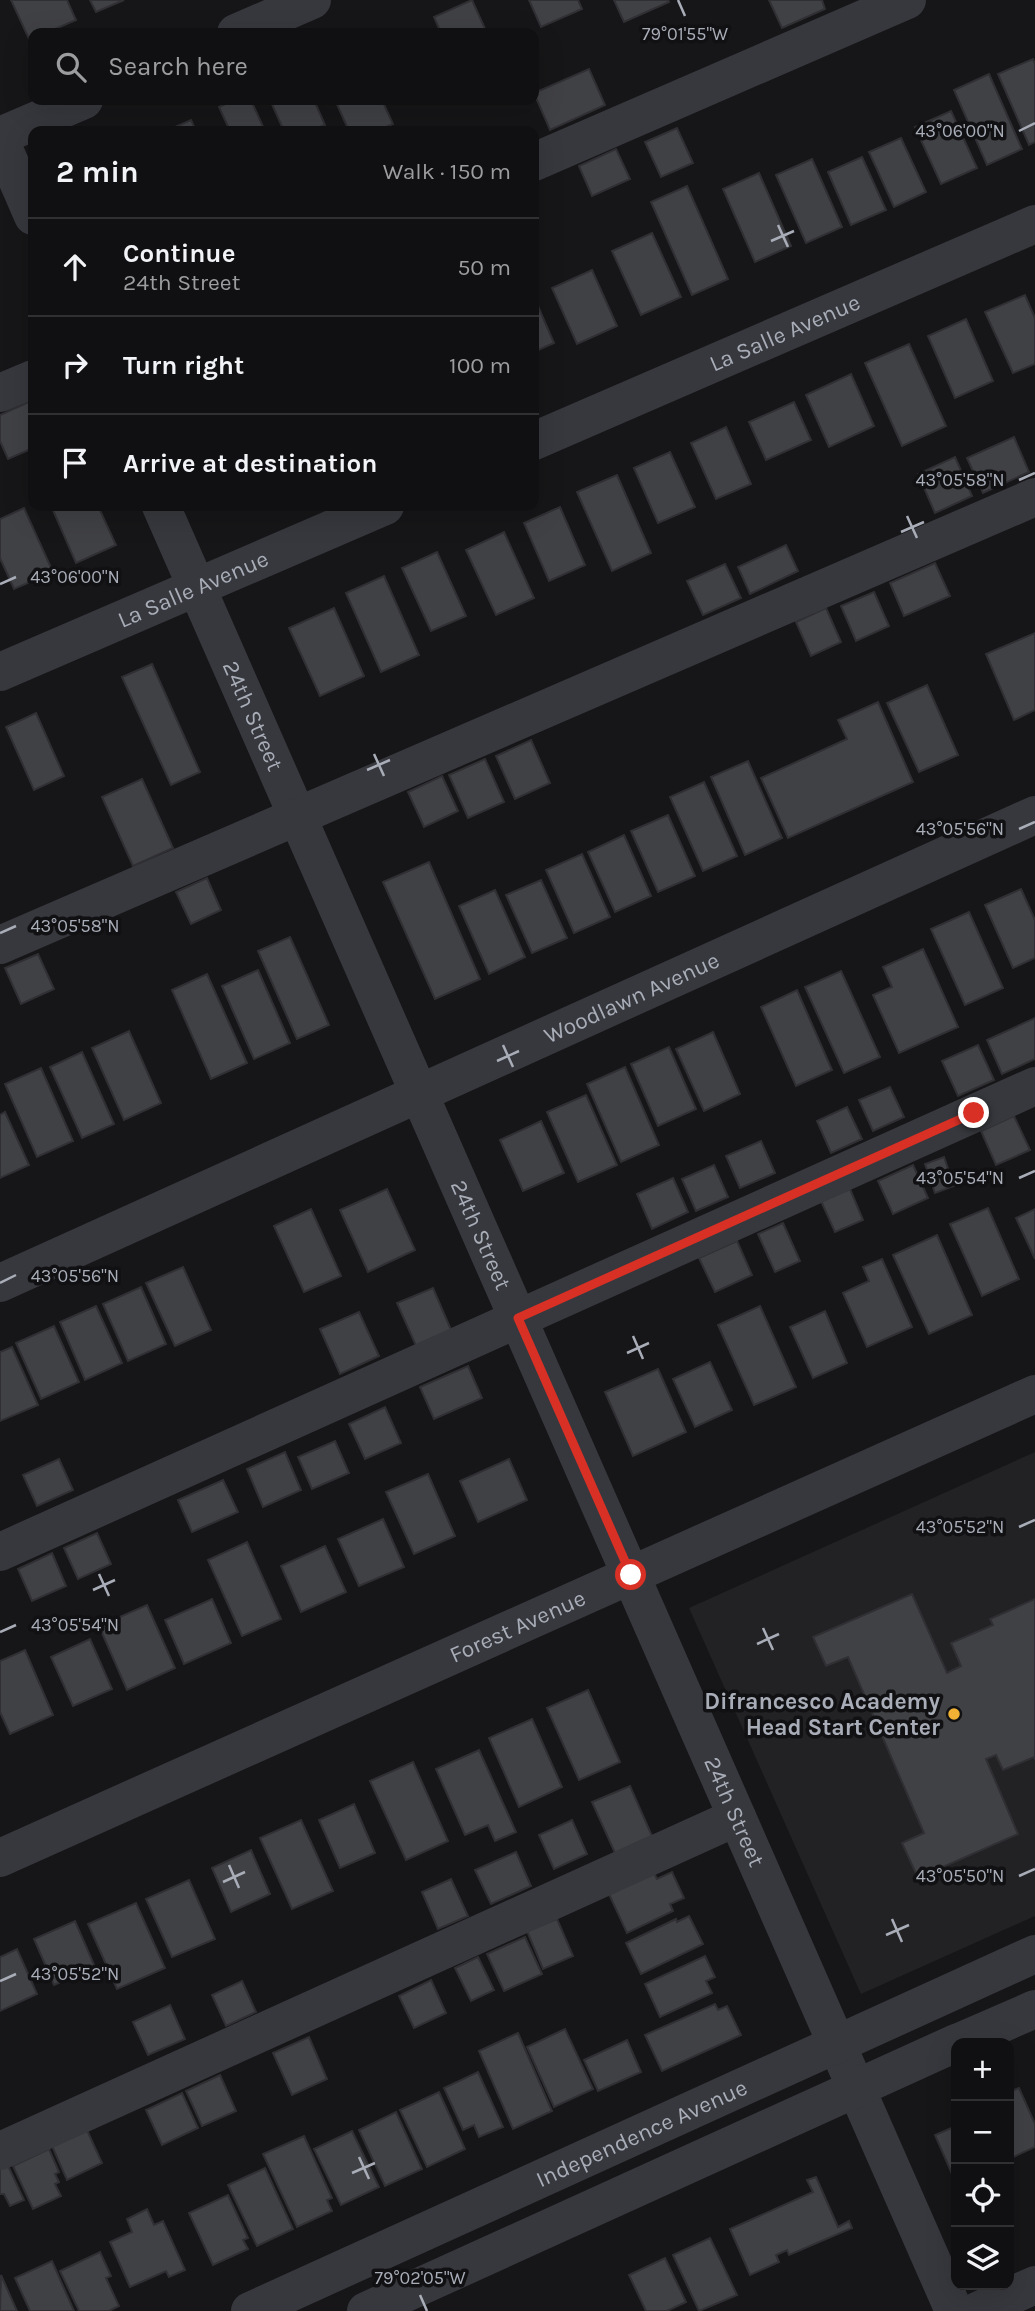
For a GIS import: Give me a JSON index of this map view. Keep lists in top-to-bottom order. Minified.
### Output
{"streets":{"street":["La Salle Avenue","24th Street","Woodlawn Avenue","Forest Avenue","Independence Avenue"]},"crossings":[["La Salle Avenue","24th Street"],["24th Street","Woodlawn Avenue"],["24th Street","Forest Avenue"],["24th Street","Independence Avenue"]],"places":["Difrancesco Academy Head Start Center"],"page":{"search":"Search here","heading":["2 min","Walk · 150 m"],"list":[["Continue","24th Street","50 m"],["Turn right","100 m"],"Arrive at destination"],"map_buttons":["+","−"]},"coordinates":["79°01'55\"W","43°06'00\"N","43°05'58\"N","43°05'56\"N","43°05'54\"N","43°05'52\"N","43°05'50\"N","79°02'05\"W"]}
